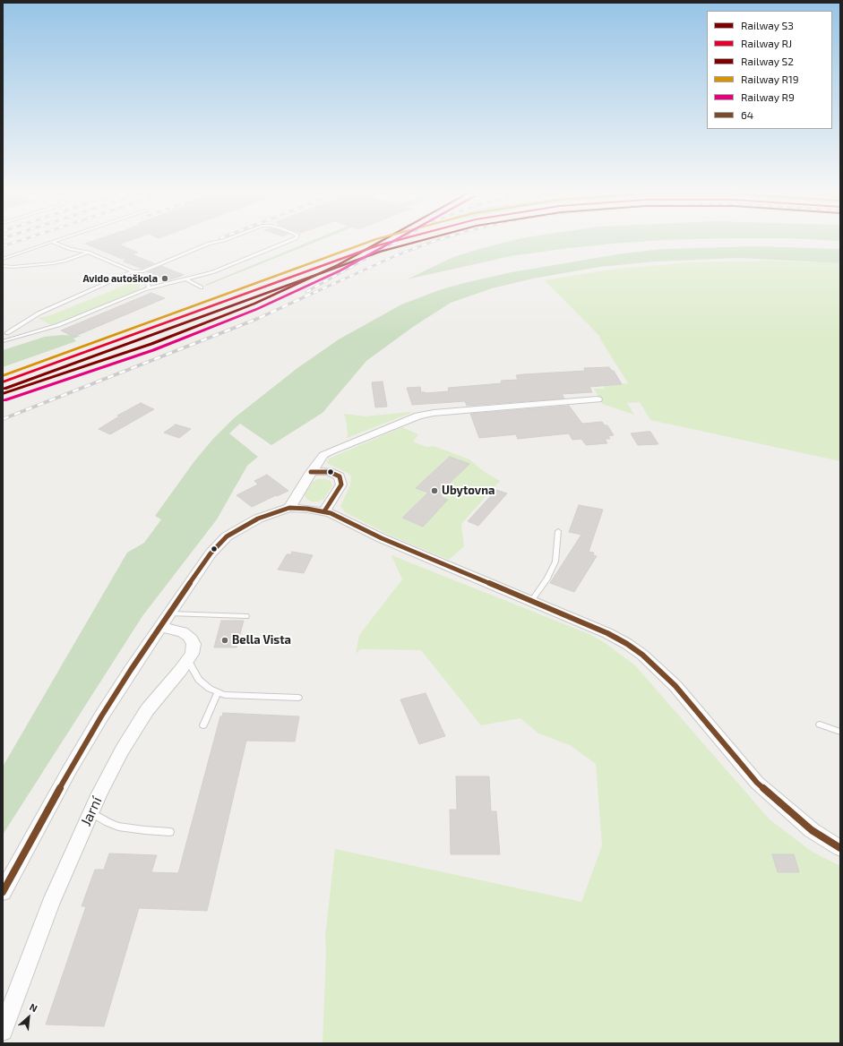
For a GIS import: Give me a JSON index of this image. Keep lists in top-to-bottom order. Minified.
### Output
{"streets":{"street":["Jarní"]},"places":["Avido autoškola","Ubytovna","Bella Vista"],"lines":["rail line S3","rail line RJ","rail line S2","rail line R19","rail line R9","transit line 64"],"legend":["Railway S3","Railway RJ","Railway S2","Railway R19","Railway R9","64"],"north":"top right"}
